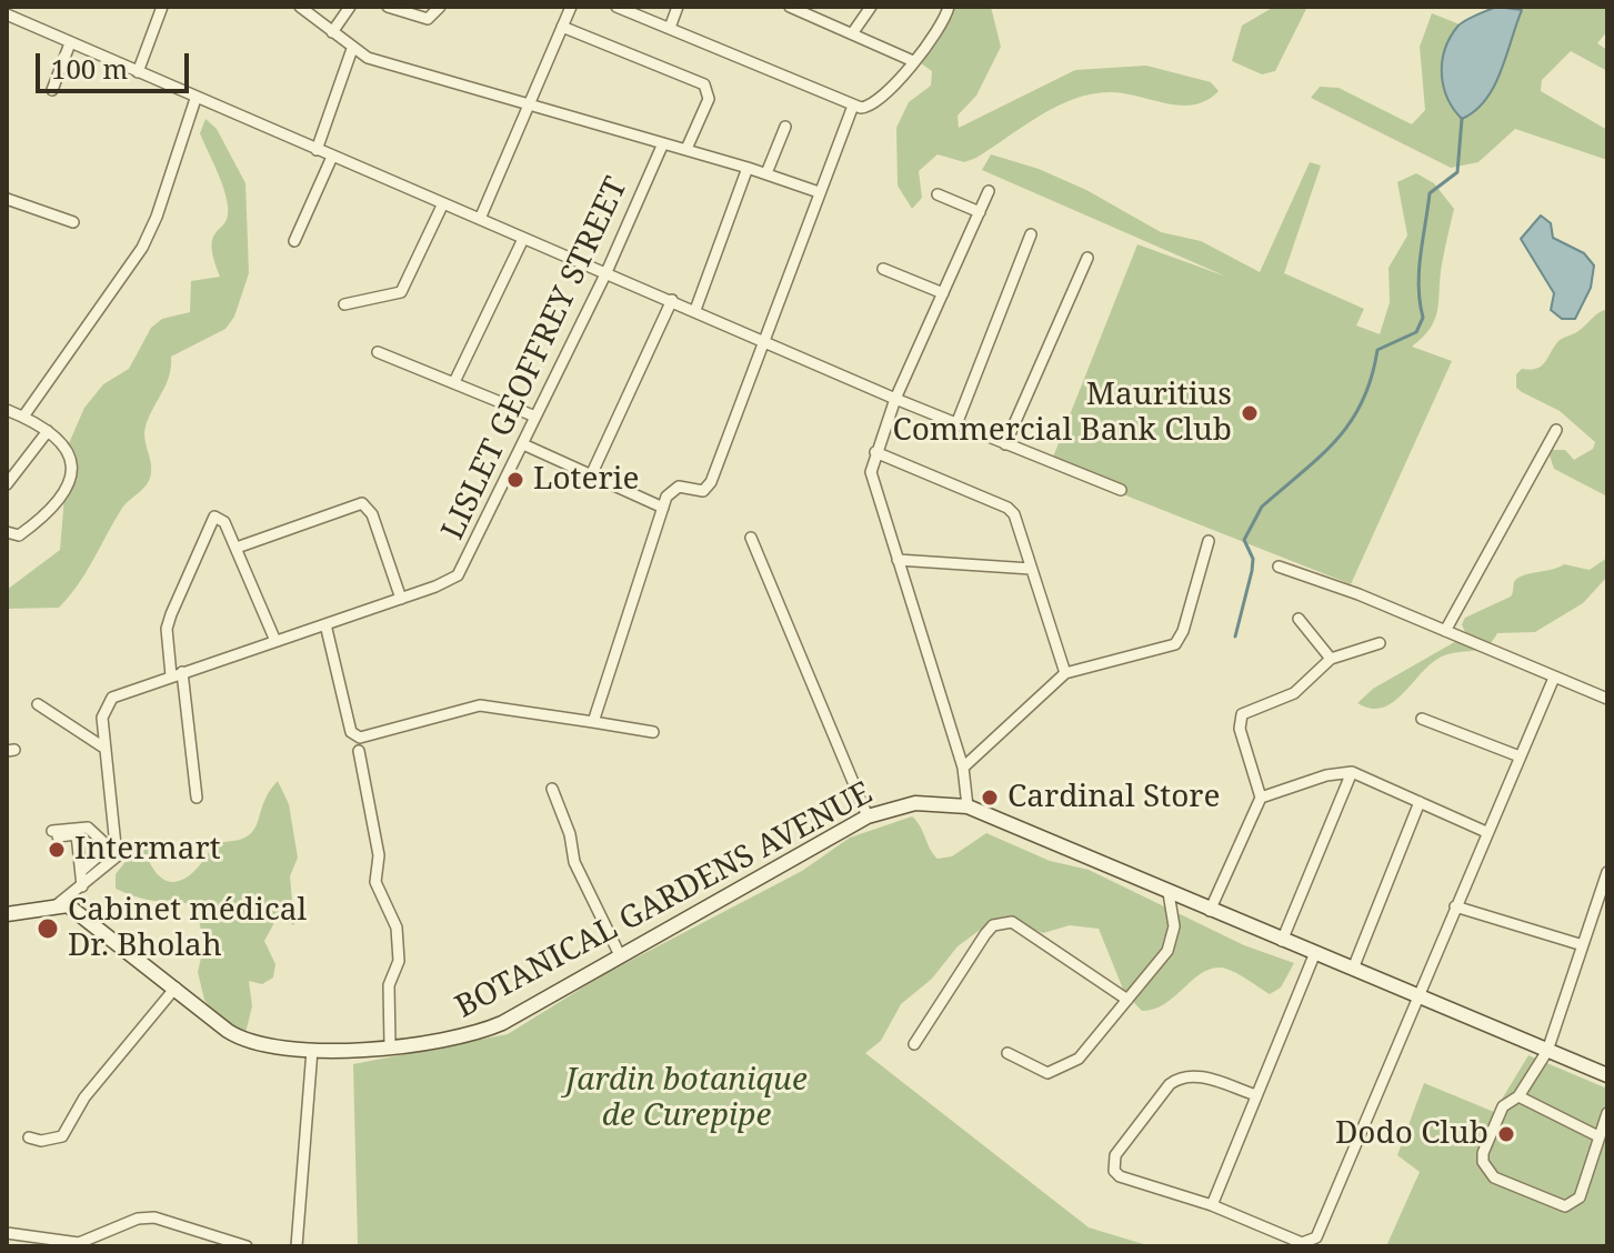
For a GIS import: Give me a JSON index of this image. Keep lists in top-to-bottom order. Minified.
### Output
{"streets":{"street":["LISLET GEOFFREY STREET","BOTANICAL GARDENS AVENUE"]},"crossings":[["LISLET GEOFFREY STREET","BOTANICAL GARDENS AVENUE"]],"parks":["Jardin botanique de Curepipe"],"places":["Mauritius Commercial Bank Club","Loterie","Cardinal Store","Intermart","Cabinet médical Dr. Bholah","Dodo Club"],"scale_bar":"100 m"}
